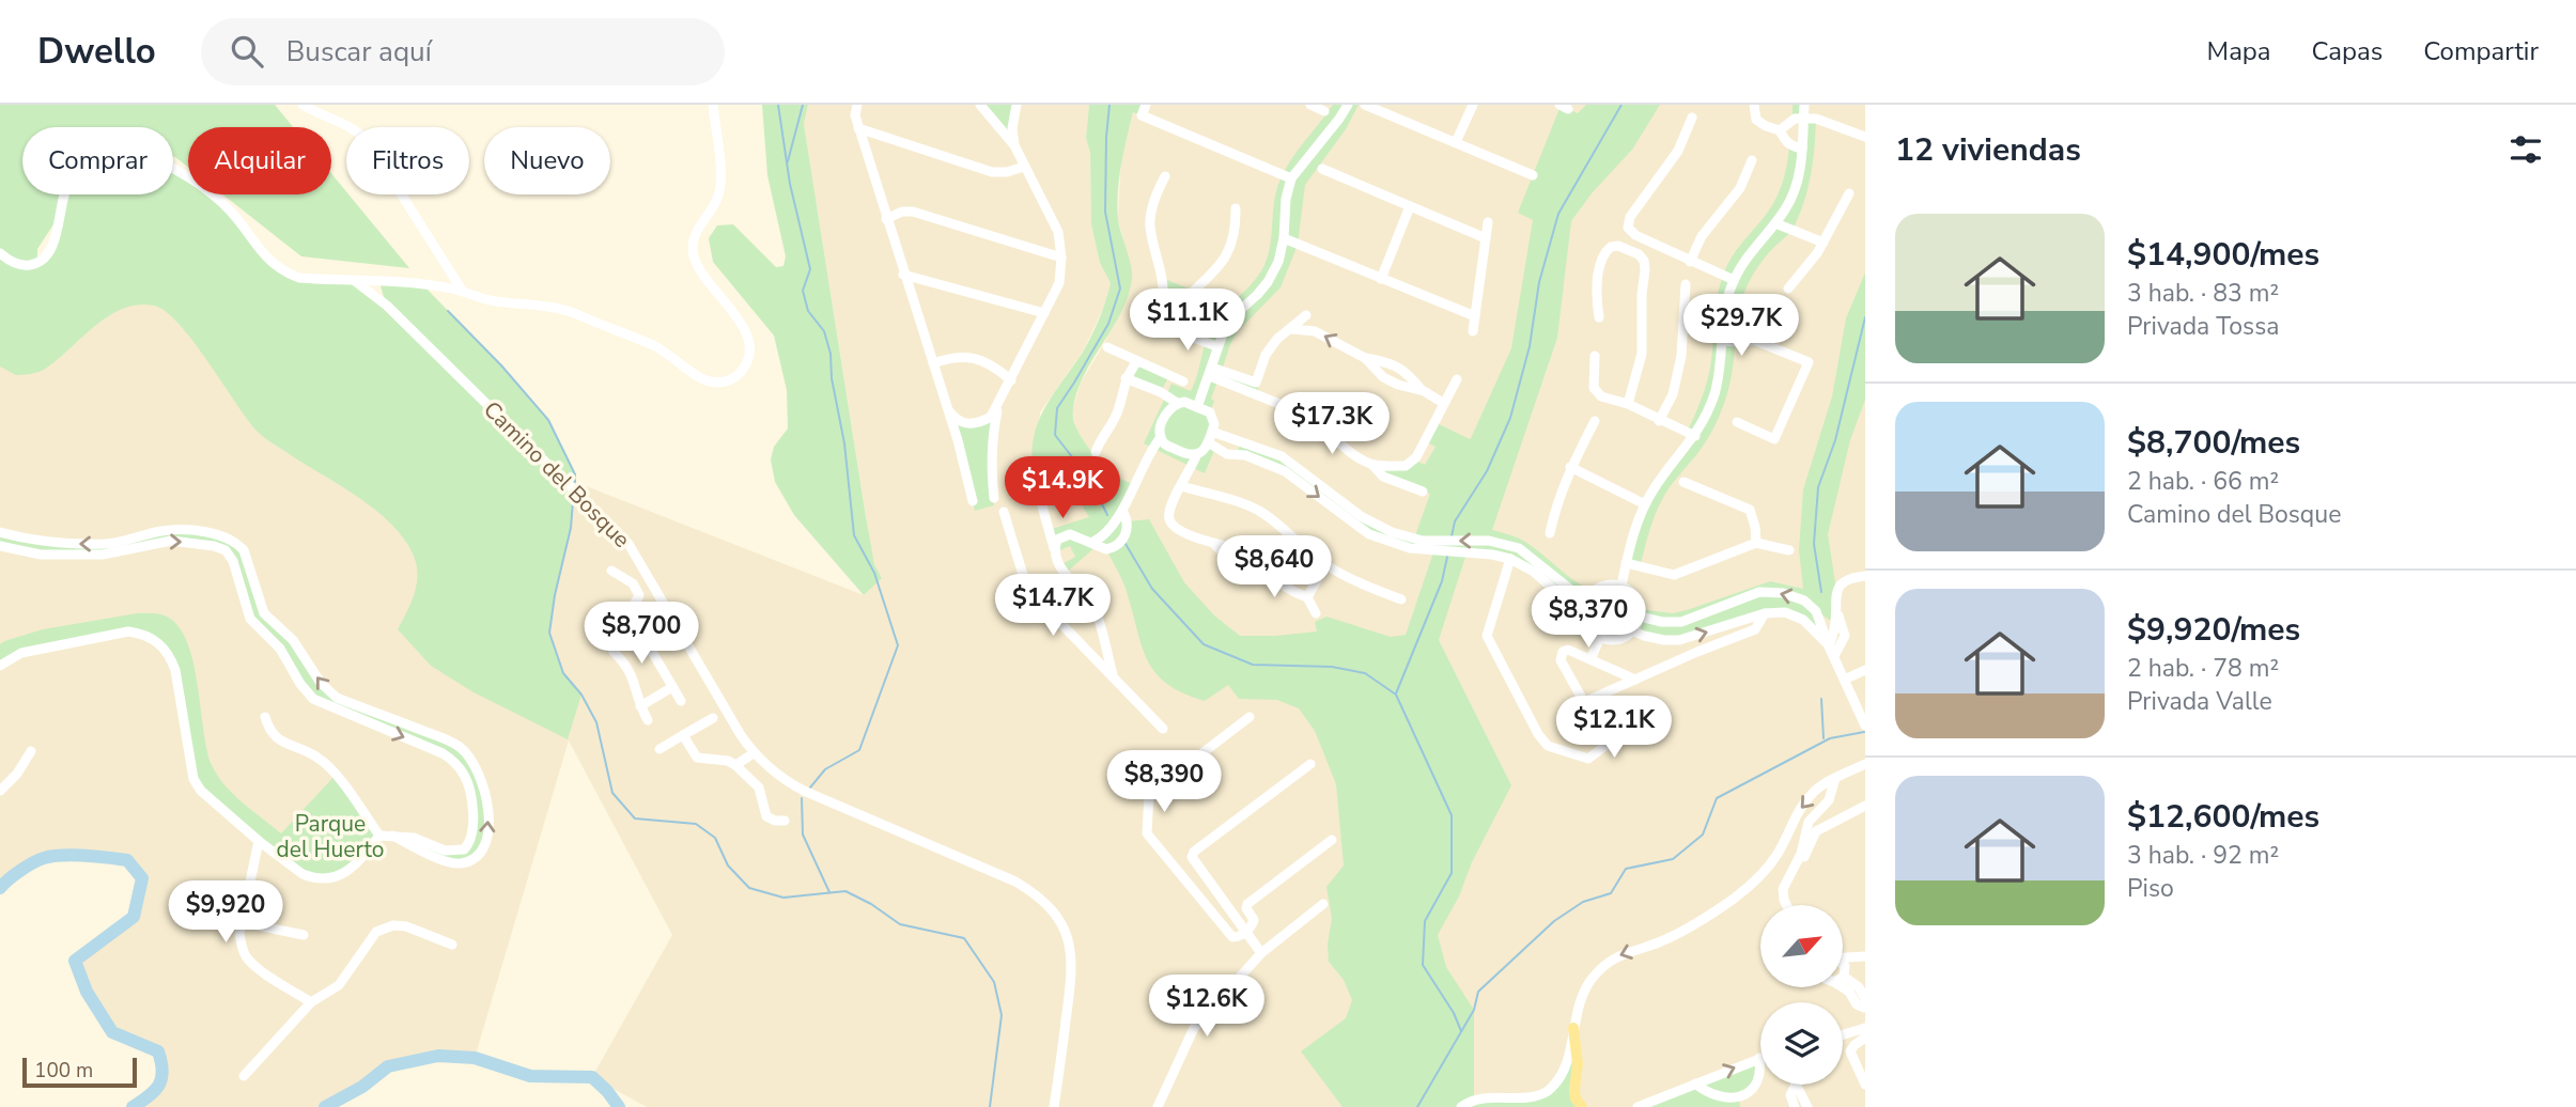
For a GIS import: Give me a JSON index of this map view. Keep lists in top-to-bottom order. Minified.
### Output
{"streets":{"street":["Camino del Bosque"]},"parks":["Parque del Huerto"],"scale_bar":"100 m","north":"top right","page":{"header":"Dwello","search":"Buscar aquí","nav":["Mapa","Capas","Compartir"],"heading":"12 viviendas","chip":["Comprar","Alquilar","Filtros","Nuevo"],"list":[{"name":"$14,900/mes","note":"3 hab. · 83 m² · Privada Tossa"},{"name":"$8,700/mes","note":"2 hab. · 66 m² · Camino del Bosque"},{"name":"$9,920/mes","note":"2 hab. · 78 m² · Privada Valle"},{"name":"$12,600/mes","note":"3 hab. · 92 m² · Piso"}],"price":["$11.1K","$29.7K","$17.3K","$14.9K","$8,640","$14.7K","$8,370","$8,700","$12.1K","$8,390","$9,920","$12.6K"],"scale":"100 m"}}
